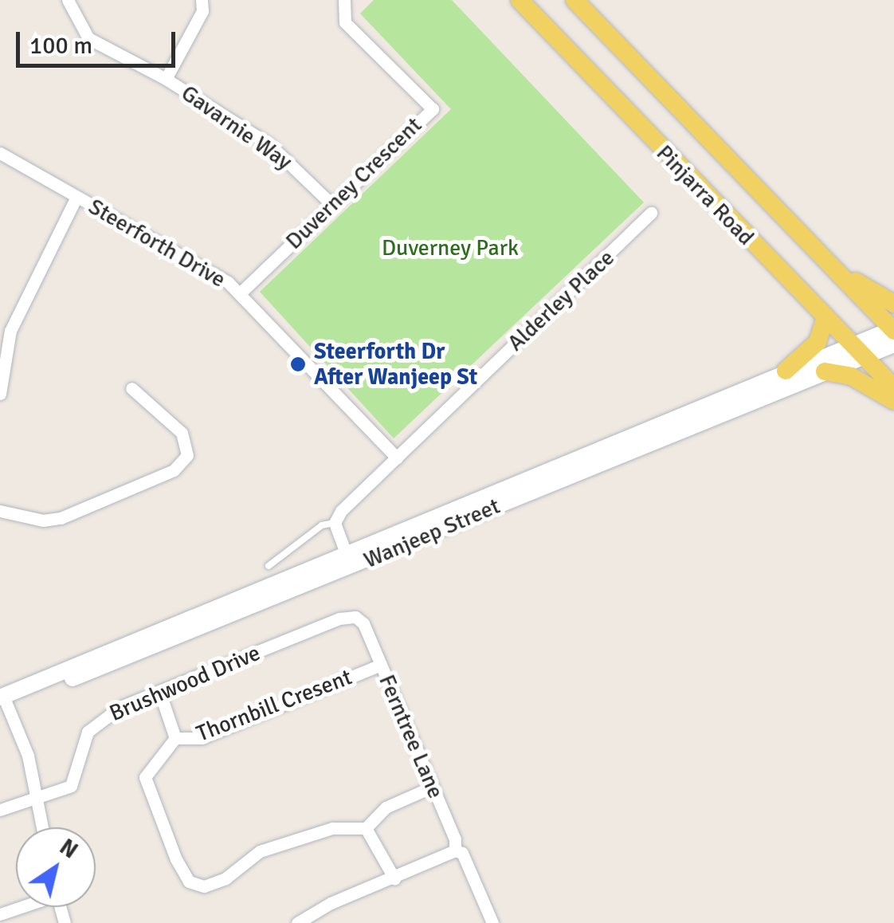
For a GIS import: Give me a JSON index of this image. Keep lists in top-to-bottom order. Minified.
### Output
{"streets":{"main road":["Pinjarra Road","Wanjeep Street"],"street":["Gavarnie Way","Duverney Crescent","Steerforth Drive","Alderley Place","Brushwood Drive","Thornbill Cresent","Ferntree Lane"]},"crossings":[["Gavarnie Way","Duverney Crescent"],["Duverney Crescent","Steerforth Drive"],["Pinjarra Road","Wanjeep Street"],["Steerforth Drive","Alderley Place"],["Brushwood Drive","Ferntree Lane"],["Thornbill Cresent","Ferntree Lane"]],"parks":["Duverney Park"],"places":["Steerforth Dr After Wanjeep St"],"scale_bar":"100 m","north":"top right"}
